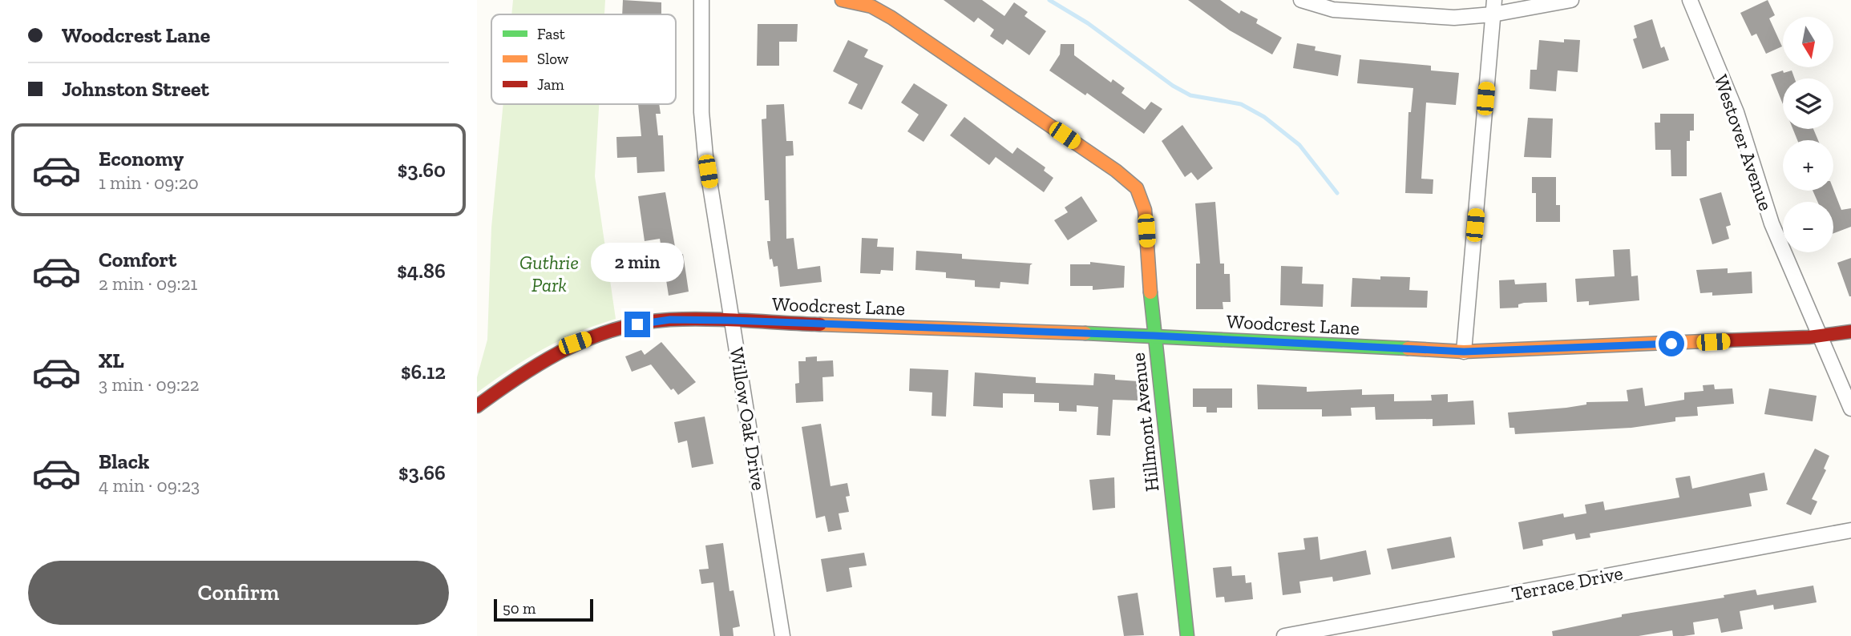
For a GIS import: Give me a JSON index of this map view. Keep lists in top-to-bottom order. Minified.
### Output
{"streets":{"street":["Westover Avenue","Woodcrest Lane","Willow Oak Drive","Hillmont Avenue","Terrace Drive"]},"crossings":[["Westover Avenue","Woodcrest Lane"],["Woodcrest Lane","Willow Oak Drive"],["Woodcrest Lane","Hillmont Avenue"]],"parks":["Guthrie Park"],"legend":["Fast","Slow","Jam"],"scale_bar":"50 m","north":"bottom","page":{"banner":["Woodcrest Lane","Johnston Street"],"map_buttons":["+","−"],"list":[{"name":"Economy","note":"1 min · 09:20","value":"$3.60"},{"name":"Comfort","note":"2 min · 09:21","value":"$4.86"},{"name":"XL","note":"3 min · 09:22","value":"$6.12"},{"name":"Black","note":"4 min · 09:23","value":"$3.66"}],"bubble":"2 min","buttons":"Confirm","scale":"50 m"}}
